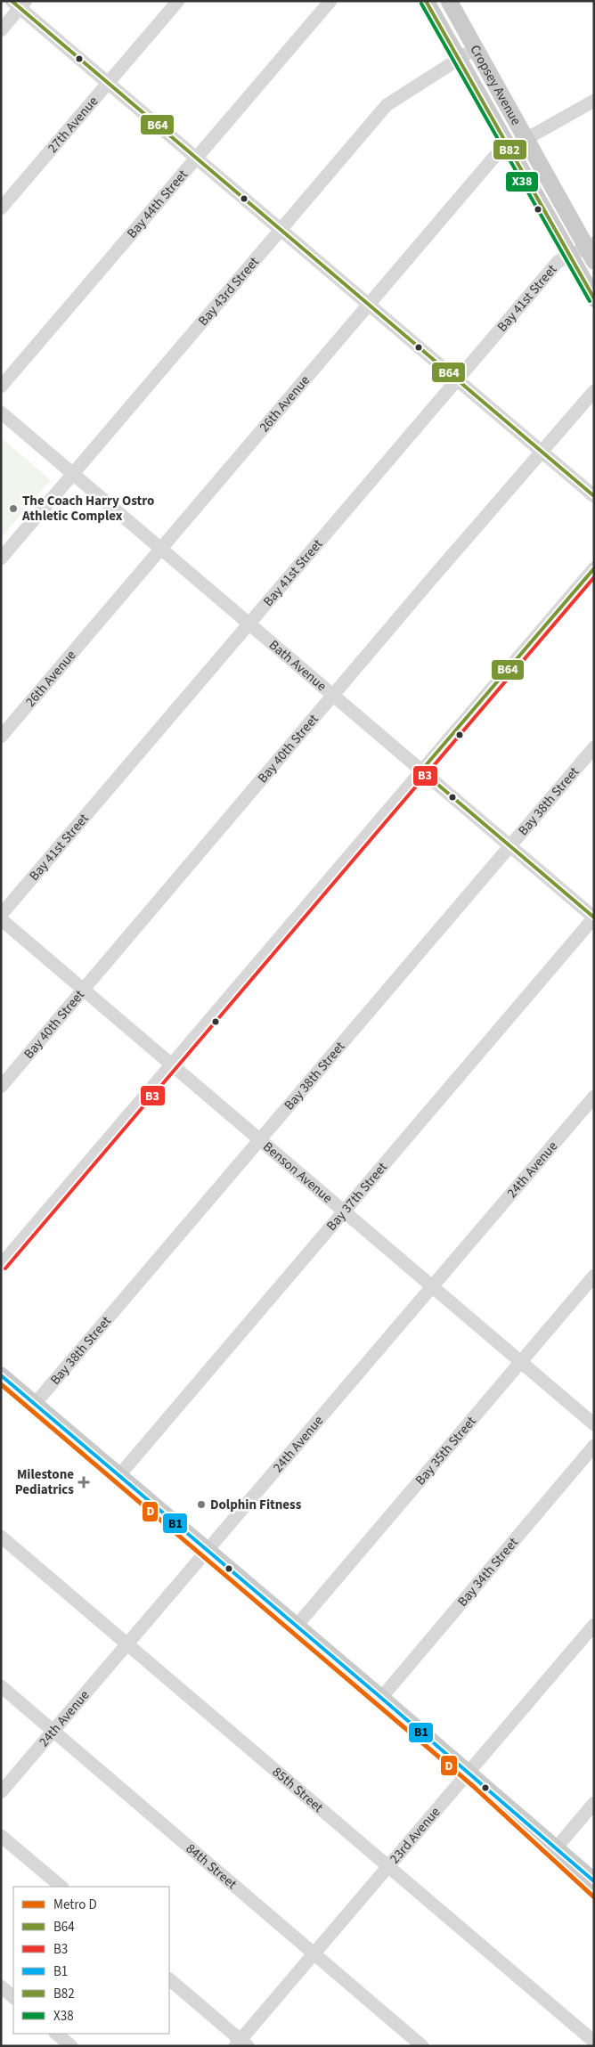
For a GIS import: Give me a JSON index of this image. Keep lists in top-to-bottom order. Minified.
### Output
{"streets":{"main road":["Cropsey Avenue"],"street":["27th Avenue","Bay 44th Street","Bay 43rd Street","Bay 41st Street","26th Avenue","Bath Avenue","Bay 40th Street","Bay 38th Street","24th Avenue","Benson Avenue","Bay 37th Street","Bay 35th Street","Bay 34th Street","85th Street","23rd Avenue","84th Street"]},"crossings":[["Cropsey Avenue","Bay 43rd Street"],["Cropsey Avenue","Bay 41st Street"],["Cropsey Avenue","26th Avenue"],["Bay 43rd Street","Bath Avenue"],["Bay 41st Street","Bath Avenue"],["26th Avenue","Bath Avenue"],["Bath Avenue","Bay 40th Street"],["Bath Avenue","Bay 38th Street"],["Bath Avenue","Bay 37th Street"],["Bay 40th Street","Benson Avenue"],["Bay 38th Street","Benson Avenue"],["24th Avenue","Benson Avenue"],["24th Avenue","85th Street"],["24th Avenue","84th Street"],["Benson Avenue","Bay 37th Street"],["Benson Avenue","Bay 35th Street"],["85th Street","23rd Avenue"],["23rd Avenue","84th Street"]],"places":{"other":["The Coach Harry Ostro Athletic Complex","Dolphin Fitness"],"health":["Milestone Pediatrics"]},"lines":["transit line B64","transit line B82","transit line X38","transit line B3","transit line B1","metro line D"],"legend":["Metro D","B64","B3","B1","B82","X38"]}
